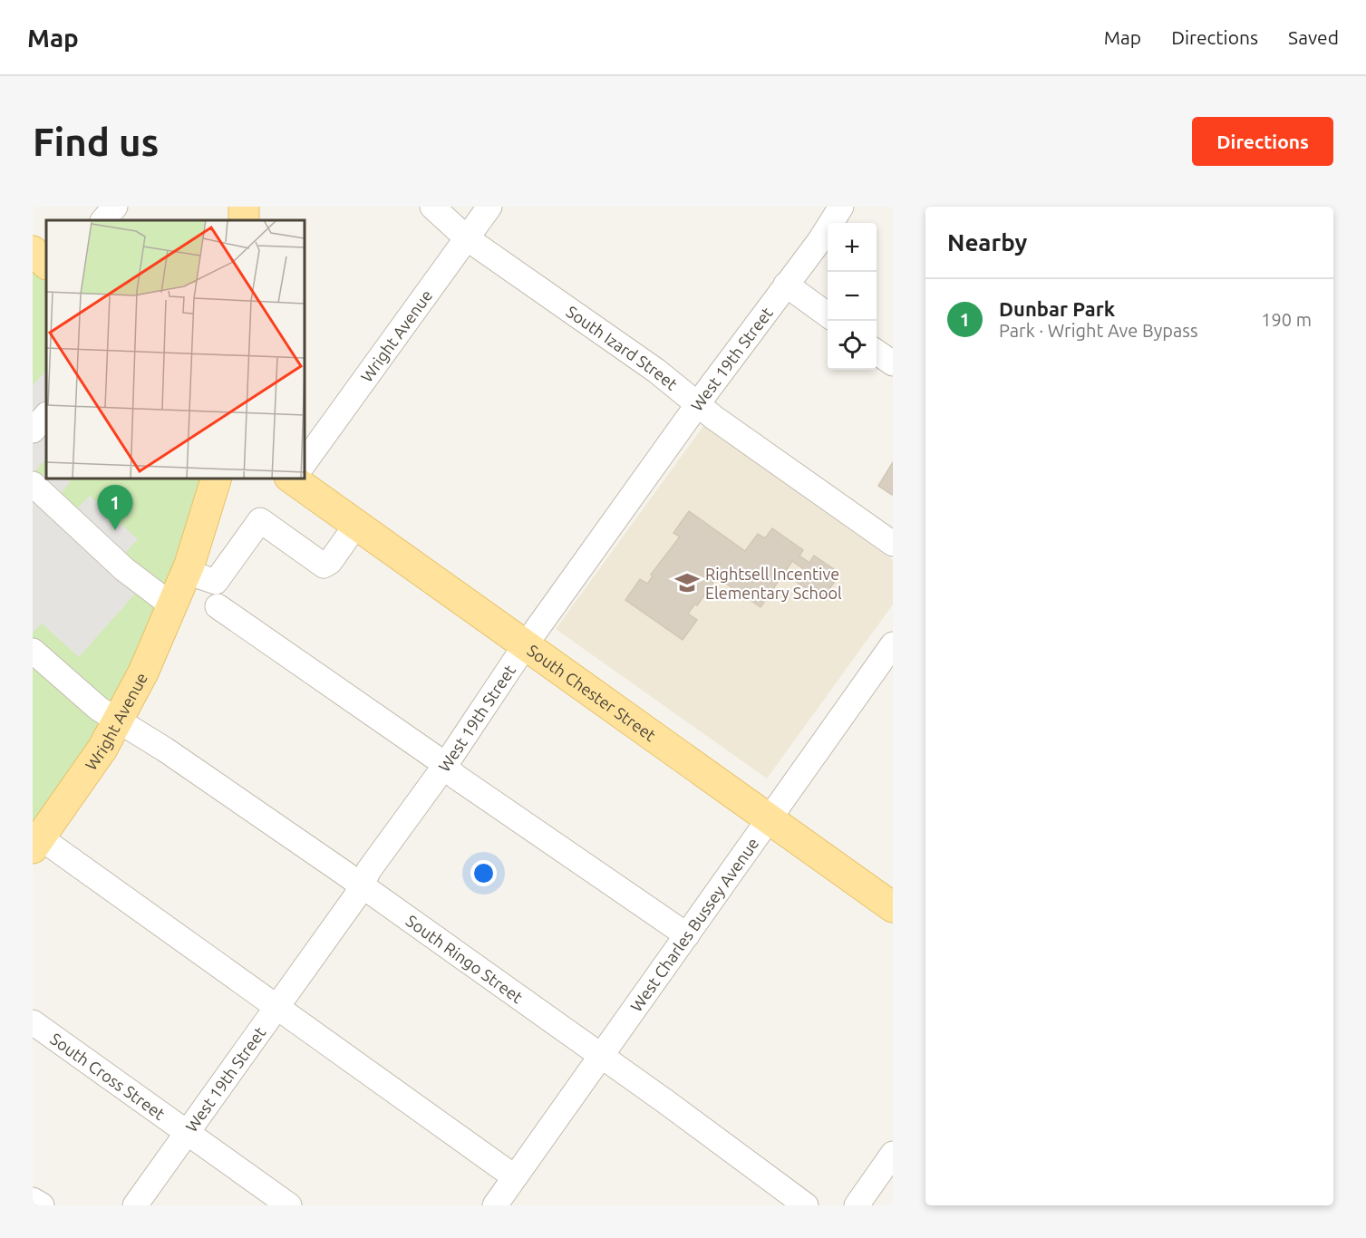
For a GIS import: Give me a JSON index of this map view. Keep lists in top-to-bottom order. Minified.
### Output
{"streets":{"main road":["Wright Avenue","South Chester Street"],"street":["South Izard Street","West 19th Street","West Charles Bussey Avenue","South Ringo Street","South Cross Street"]},"crossings":[["Wright Avenue","South Izard Street"],["Wright Avenue","South Ringo Street"],["South Izard Street","West 19th Street"],["West 19th Street","South Chester Street"],["West 19th Street","South Ringo Street"],["West 19th Street","South Cross Street"],["South Chester Street","West Charles Bussey Avenue"],["West Charles Bussey Avenue","South Ringo Street"]],"places":{"school or university":["Rightsell Incentive Elementary School"]},"page":{"header":"Map","nav":["Map","Directions","Saved"],"buttons":"Directions","title":"Find us","heading":"Nearby","map_buttons":["+","−"],"list":[{"mark":"1","name":"Dunbar Park","note":"Park · Wright Ave Bypass","value":"190 m"}],"pins":"1"}}
